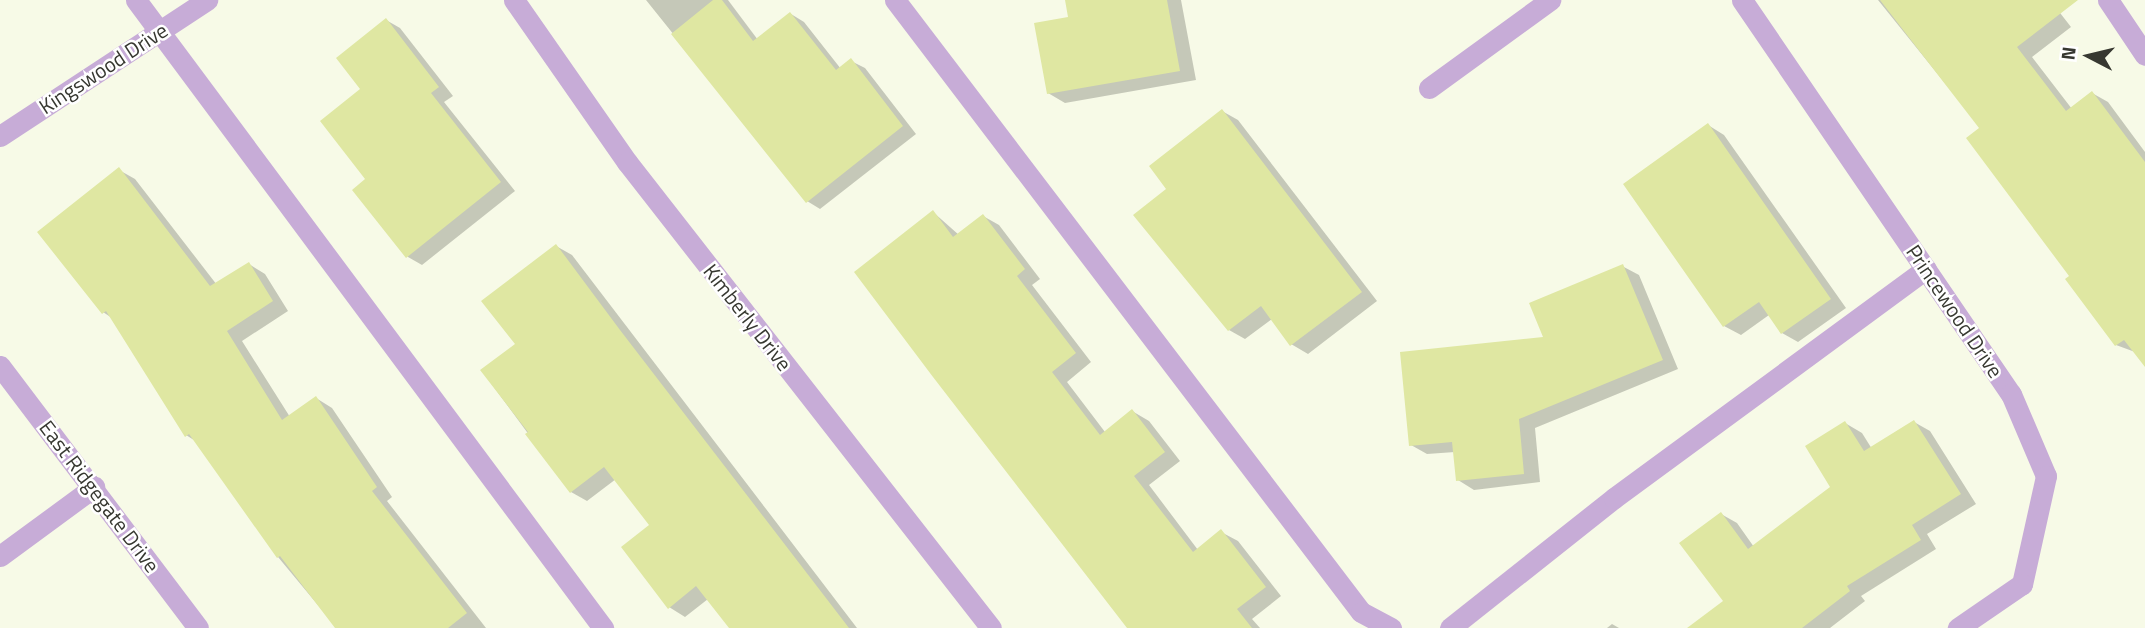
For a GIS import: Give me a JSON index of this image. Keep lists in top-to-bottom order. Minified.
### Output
{"streets":{"street":["Kingswood Drive","Princewood Drive","Kimberly Drive","East Ridgegate Drive"]},"north":"left"}
